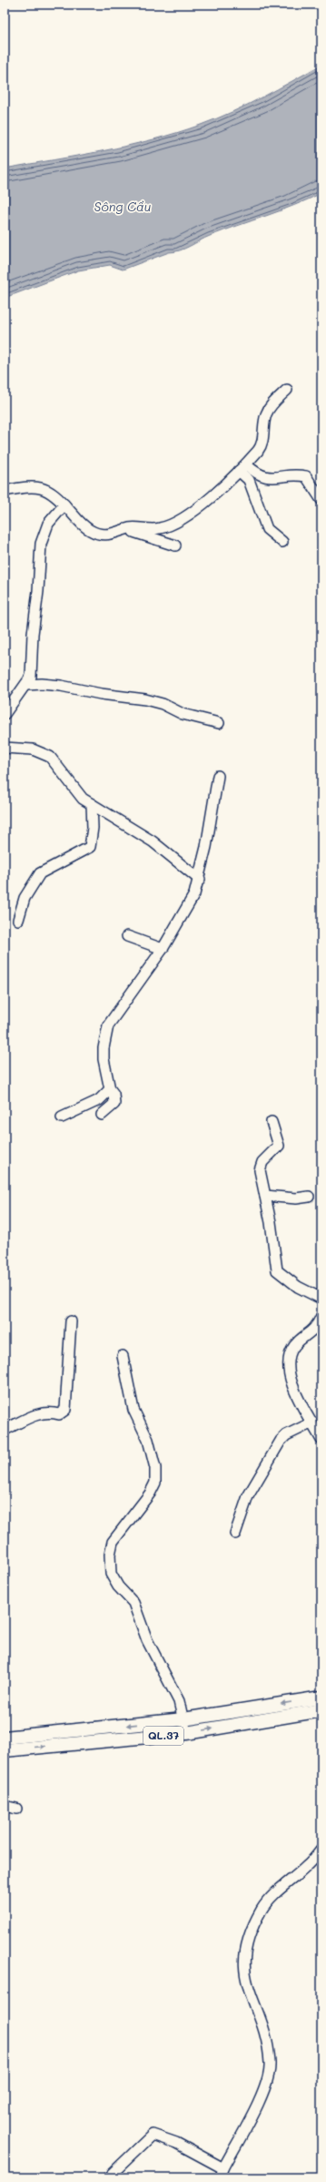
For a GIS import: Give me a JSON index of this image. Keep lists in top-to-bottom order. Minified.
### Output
{"streets":{"main road":["QL.37"]},"water":["Sông Cầu"]}
